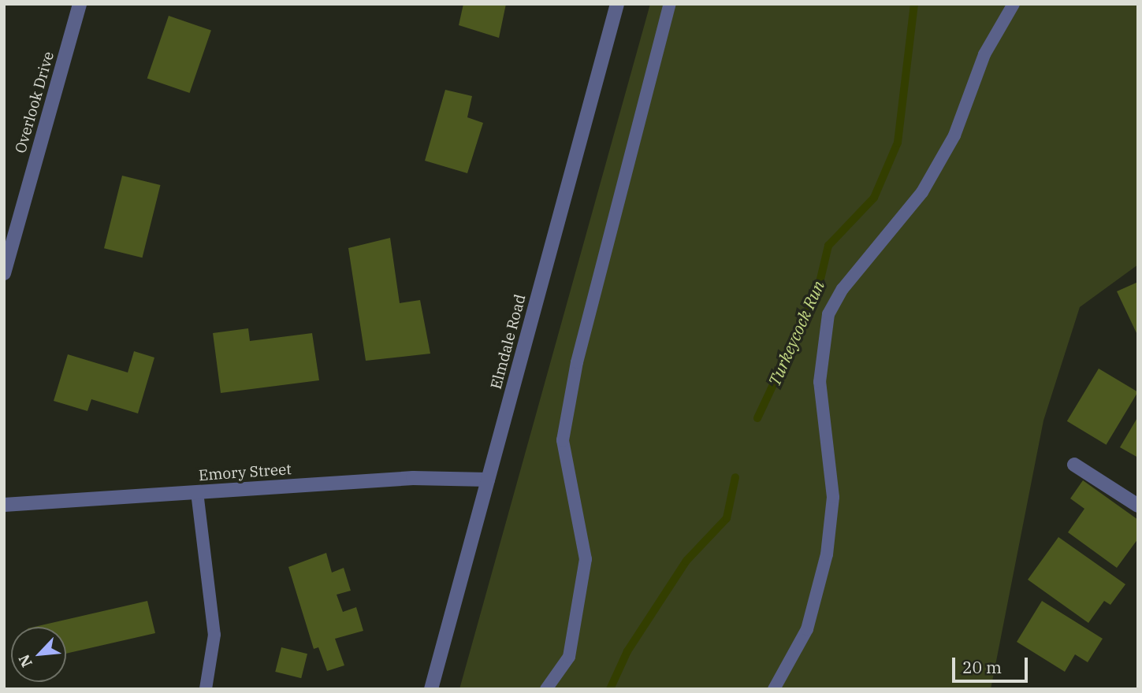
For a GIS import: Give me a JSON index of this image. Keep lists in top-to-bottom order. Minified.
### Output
{"streets":{"street":["Overlook Drive","Elmdale Road","Emory Street"]},"crossings":[["Elmdale Road","Emory Street"]],"water":["Turkeycock Run"],"scale_bar":"20 m","north":"bottom left"}
